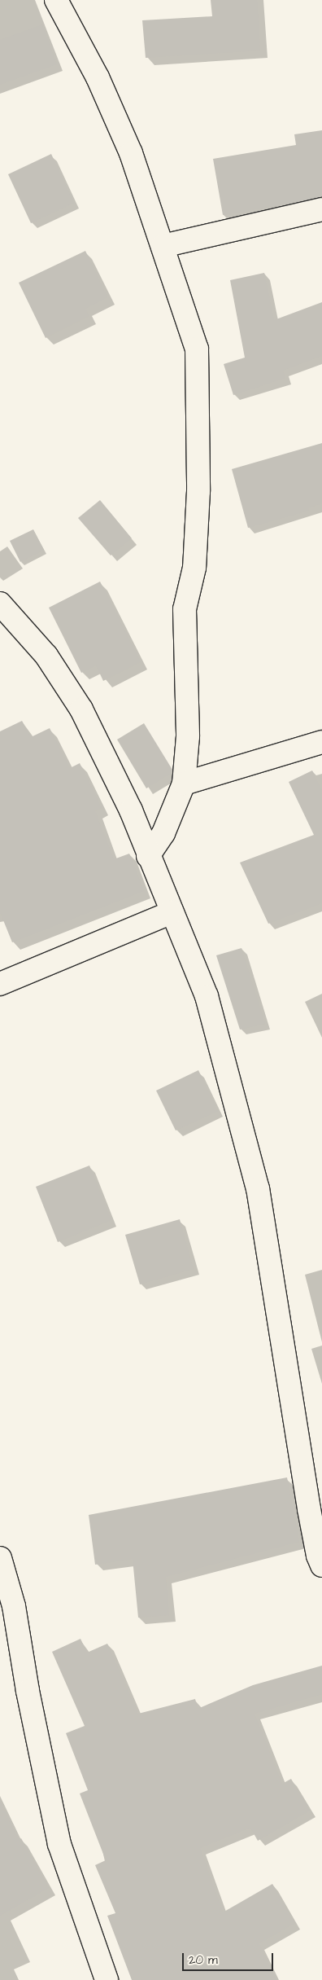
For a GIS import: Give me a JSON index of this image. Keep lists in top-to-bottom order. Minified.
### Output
{"scale_bar":"20 m"}
